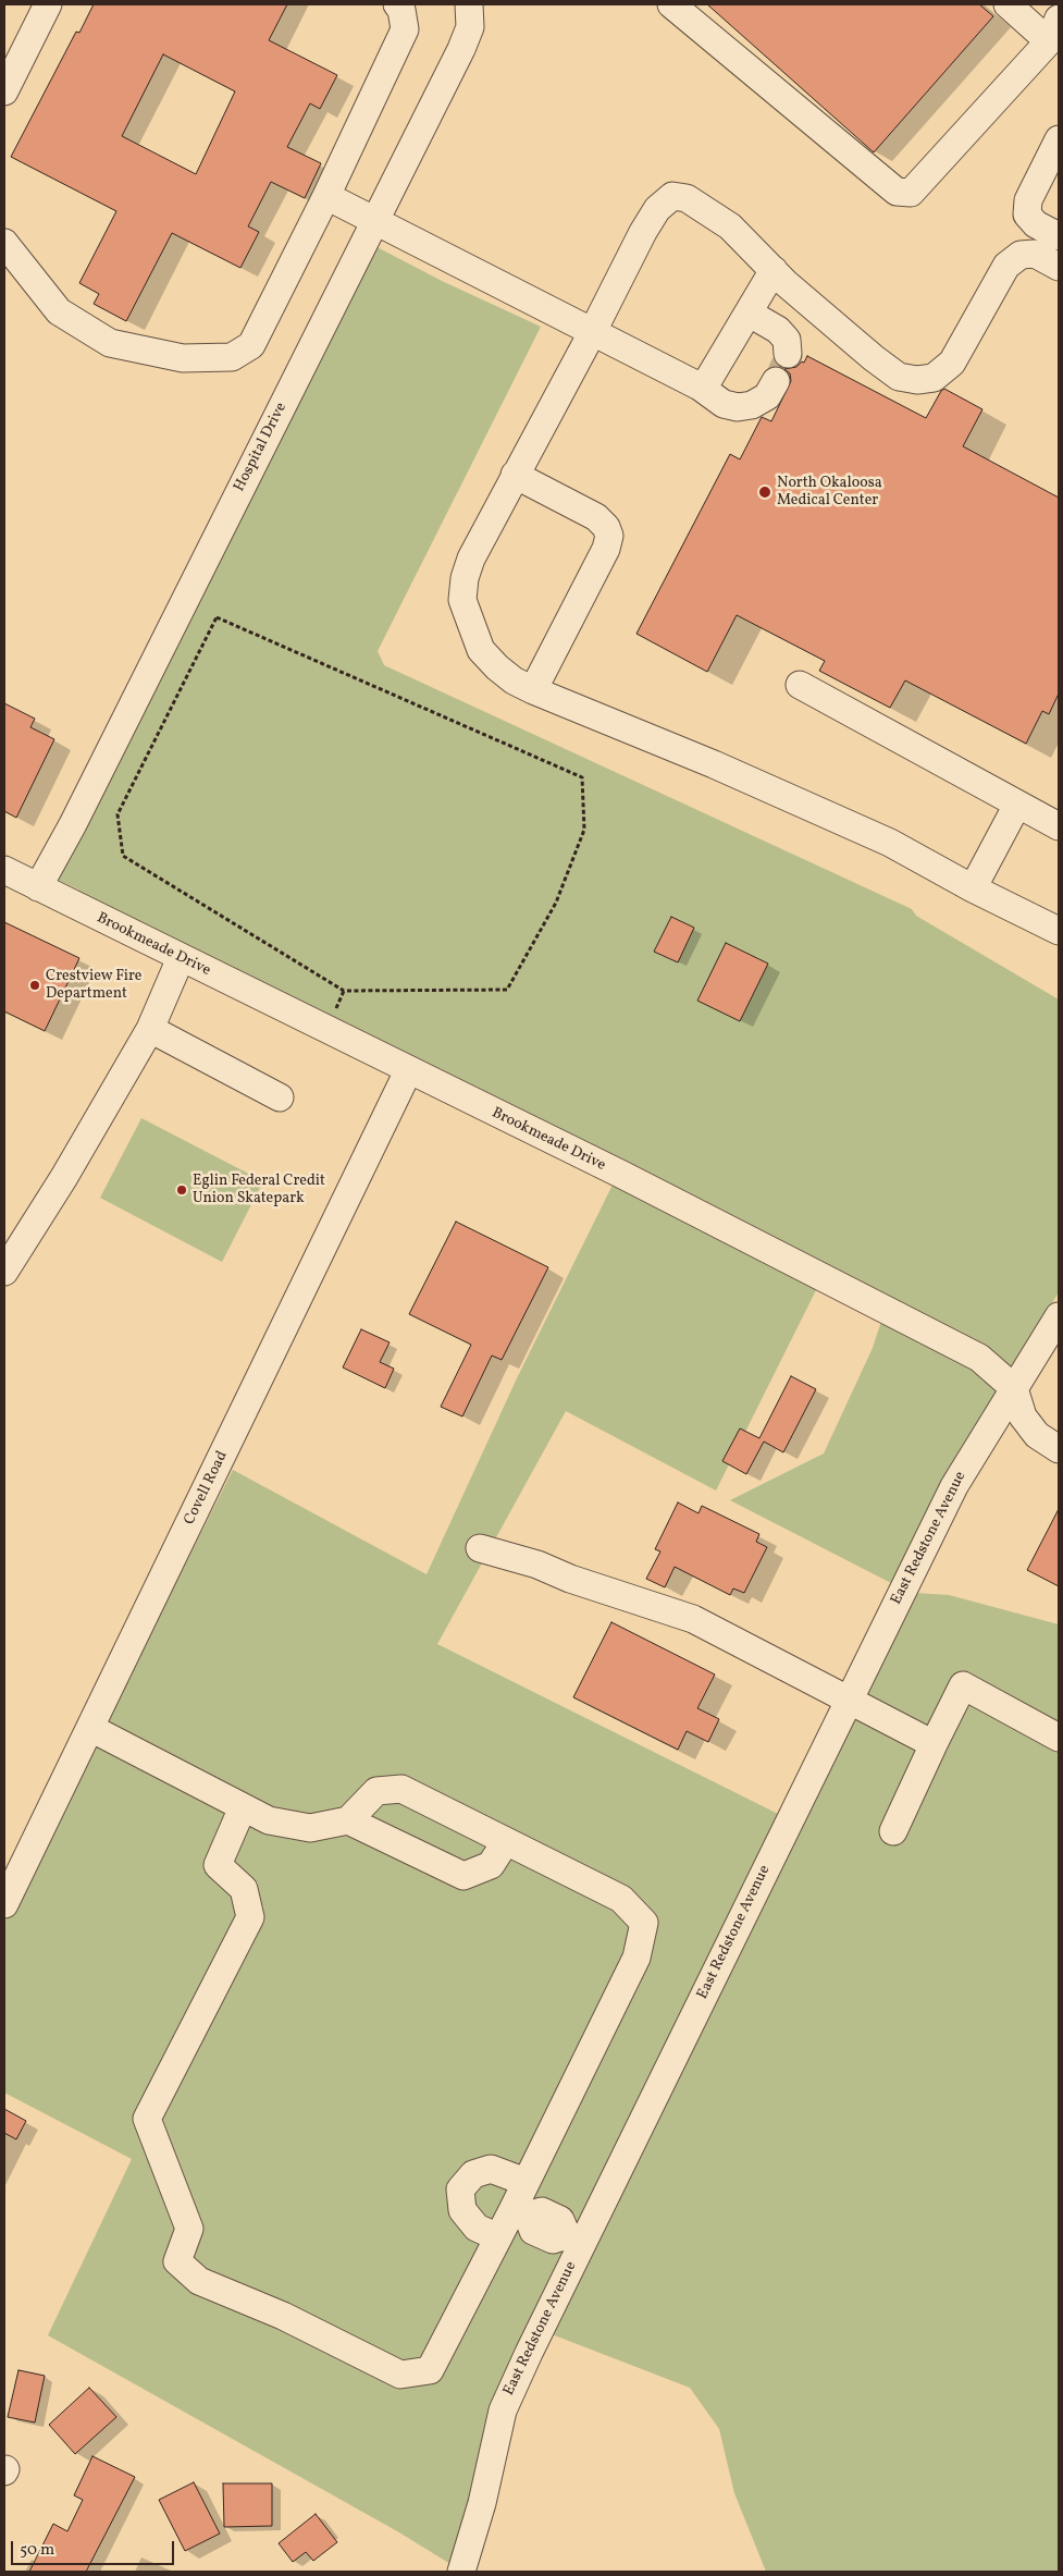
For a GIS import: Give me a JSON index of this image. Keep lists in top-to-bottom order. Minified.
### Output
{"streets":{"street":["Hospital Drive","Brookmeade Drive","Covell Road","East Redstone Avenue"]},"crossings":[["Hospital Drive","Brookmeade Drive"],["Brookmeade Drive","Covell Road"],["Brookmeade Drive","East Redstone Avenue"]],"places":["North Okaloosa Medical Center","Crestview Fire Department","Eglin Federal Credit Union Skatepark"],"scale_bar":"50 m"}
